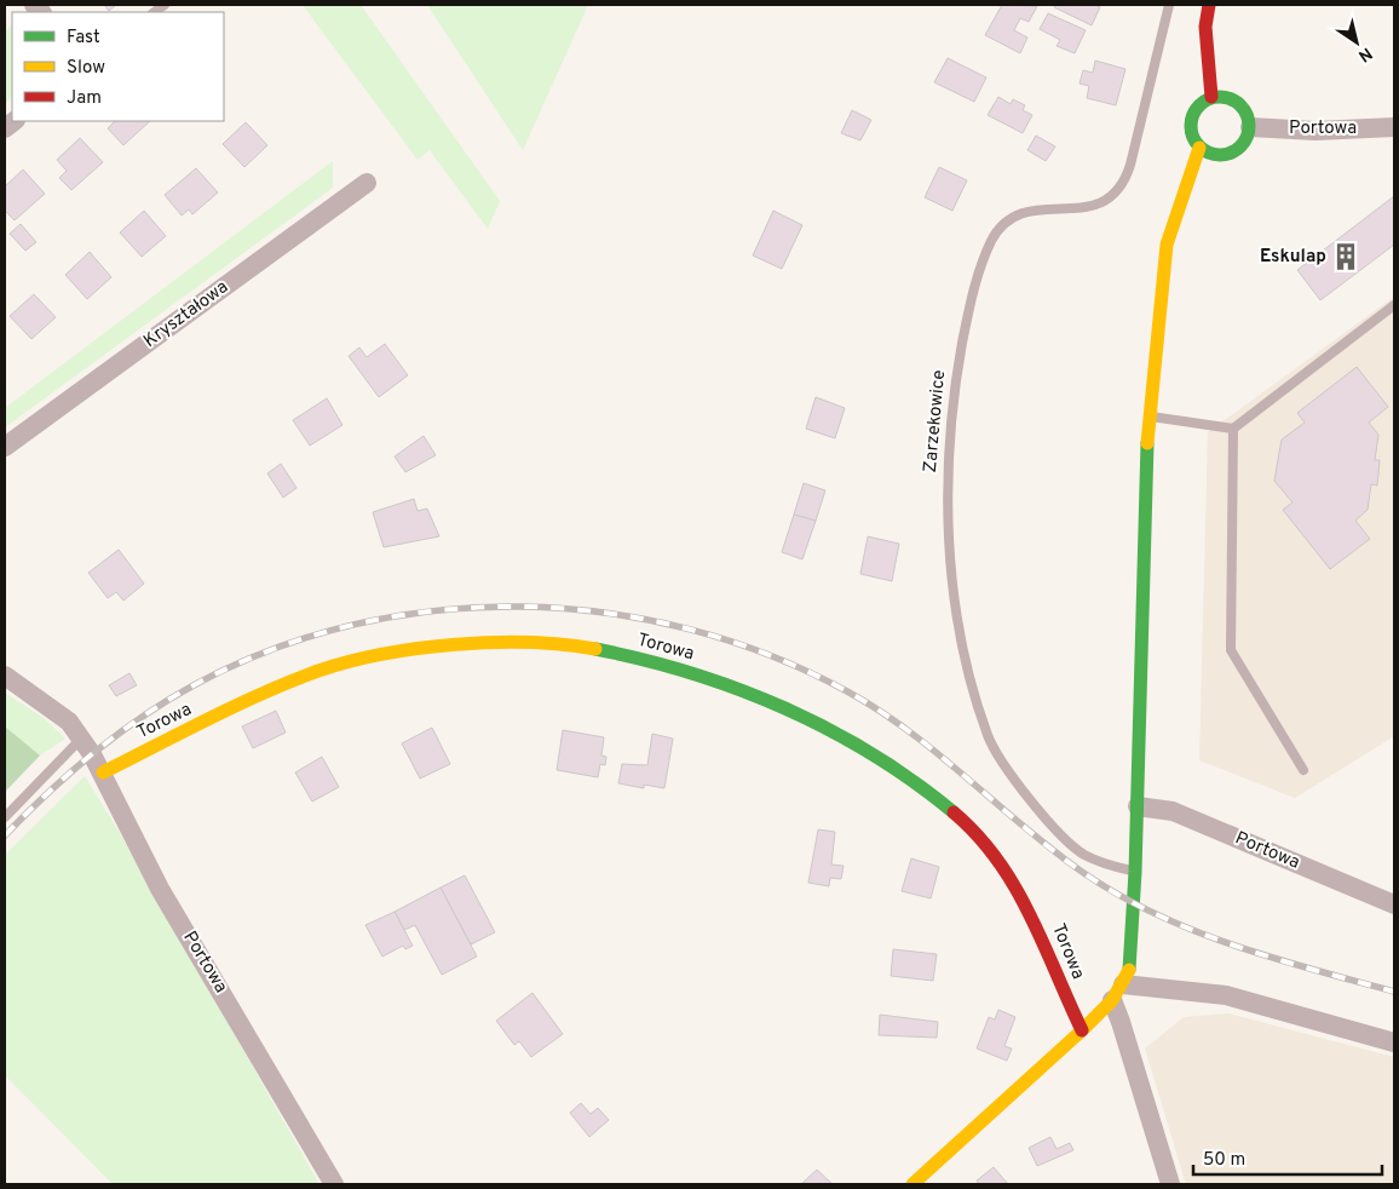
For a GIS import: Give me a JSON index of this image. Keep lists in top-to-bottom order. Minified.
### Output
{"streets":{"street":["Portowa","Kryształowa","Torowa"],"lane":["Zarzekowice"]},"crossings":[["Portowa","Torowa"]],"places":{"building":["Eskulap"]},"legend":["Fast","Slow","Jam"],"scale_bar":"50 m","north":"bottom right"}
